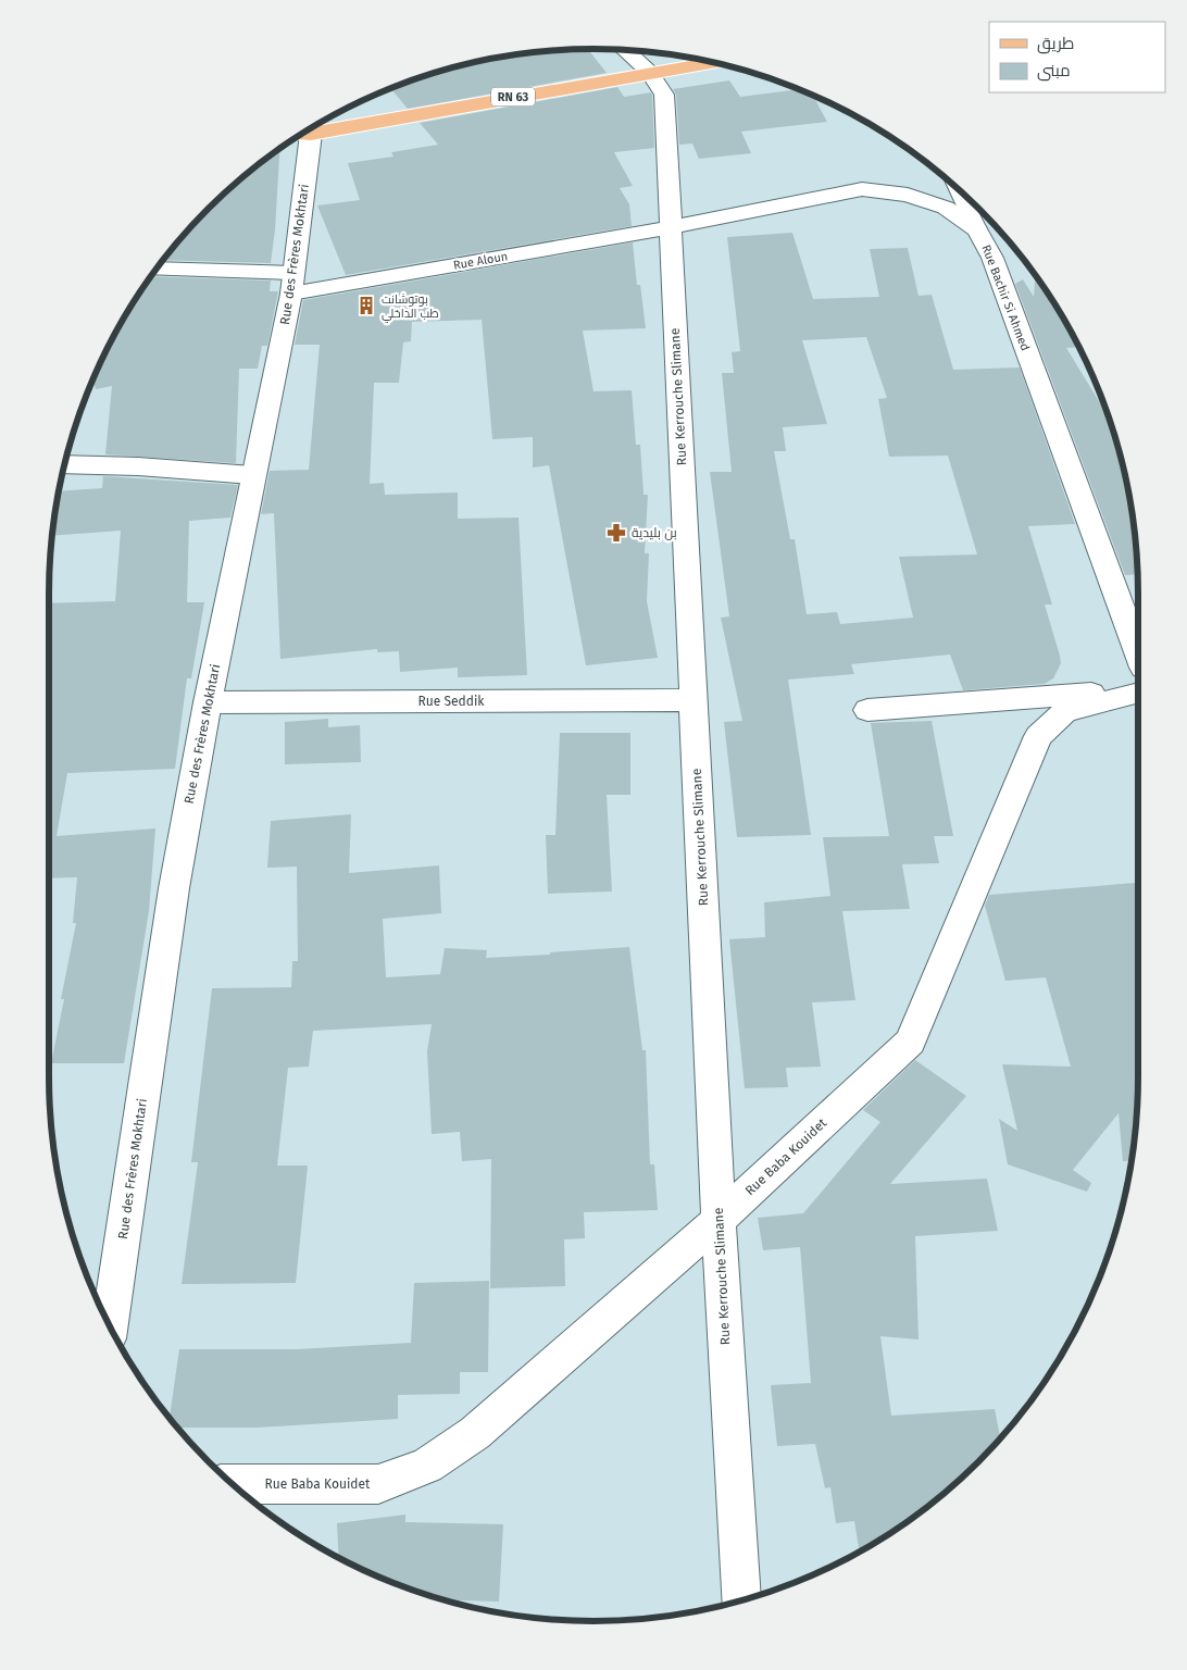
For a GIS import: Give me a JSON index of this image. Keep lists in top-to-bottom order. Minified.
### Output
{"streets":{"main road":["RN 63"],"street":["Rue des Frères Mokhtari","Rue Aloun","Rue Bachir Si Ahmed","Rue Kerrouche Slimane","Rue Seddik","Rue Baba Kouidet"]},"crossings":[["RN 63","Rue Kerrouche Slimane"],["Rue des Frères Mokhtari","Rue Aloun"],["Rue des Frères Mokhtari","Rue Seddik"],["Rue Aloun","Rue Bachir Si Ahmed"],["Rue Aloun","Rue Kerrouche Slimane"],["Rue Bachir Si Ahmed","Rue Kerrouche Slimane"],["Rue Kerrouche Slimane","Rue Seddik"],["Rue Kerrouche Slimane","Rue Baba Kouidet"]],"places":{"building":["بوتوشانت طب الداخلي"],"pharmacy":["بن بليدية"]},"legend":["طريق","مبنى"]}
